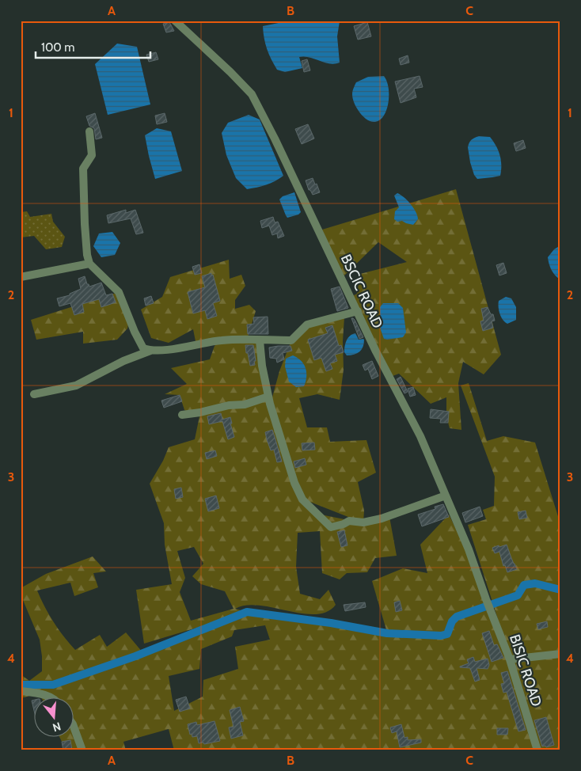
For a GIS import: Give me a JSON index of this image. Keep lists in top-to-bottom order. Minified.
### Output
{"streets":{"street":["BSCIC ROAD","BISIC ROAD"]},"crossings":[["BSCIC ROAD","BISIC ROAD"]],"scale_bar":"100 m","north":"bottom","grid":{"columns":["A","B","C"],"rows":["1","2","3","4"]}}
